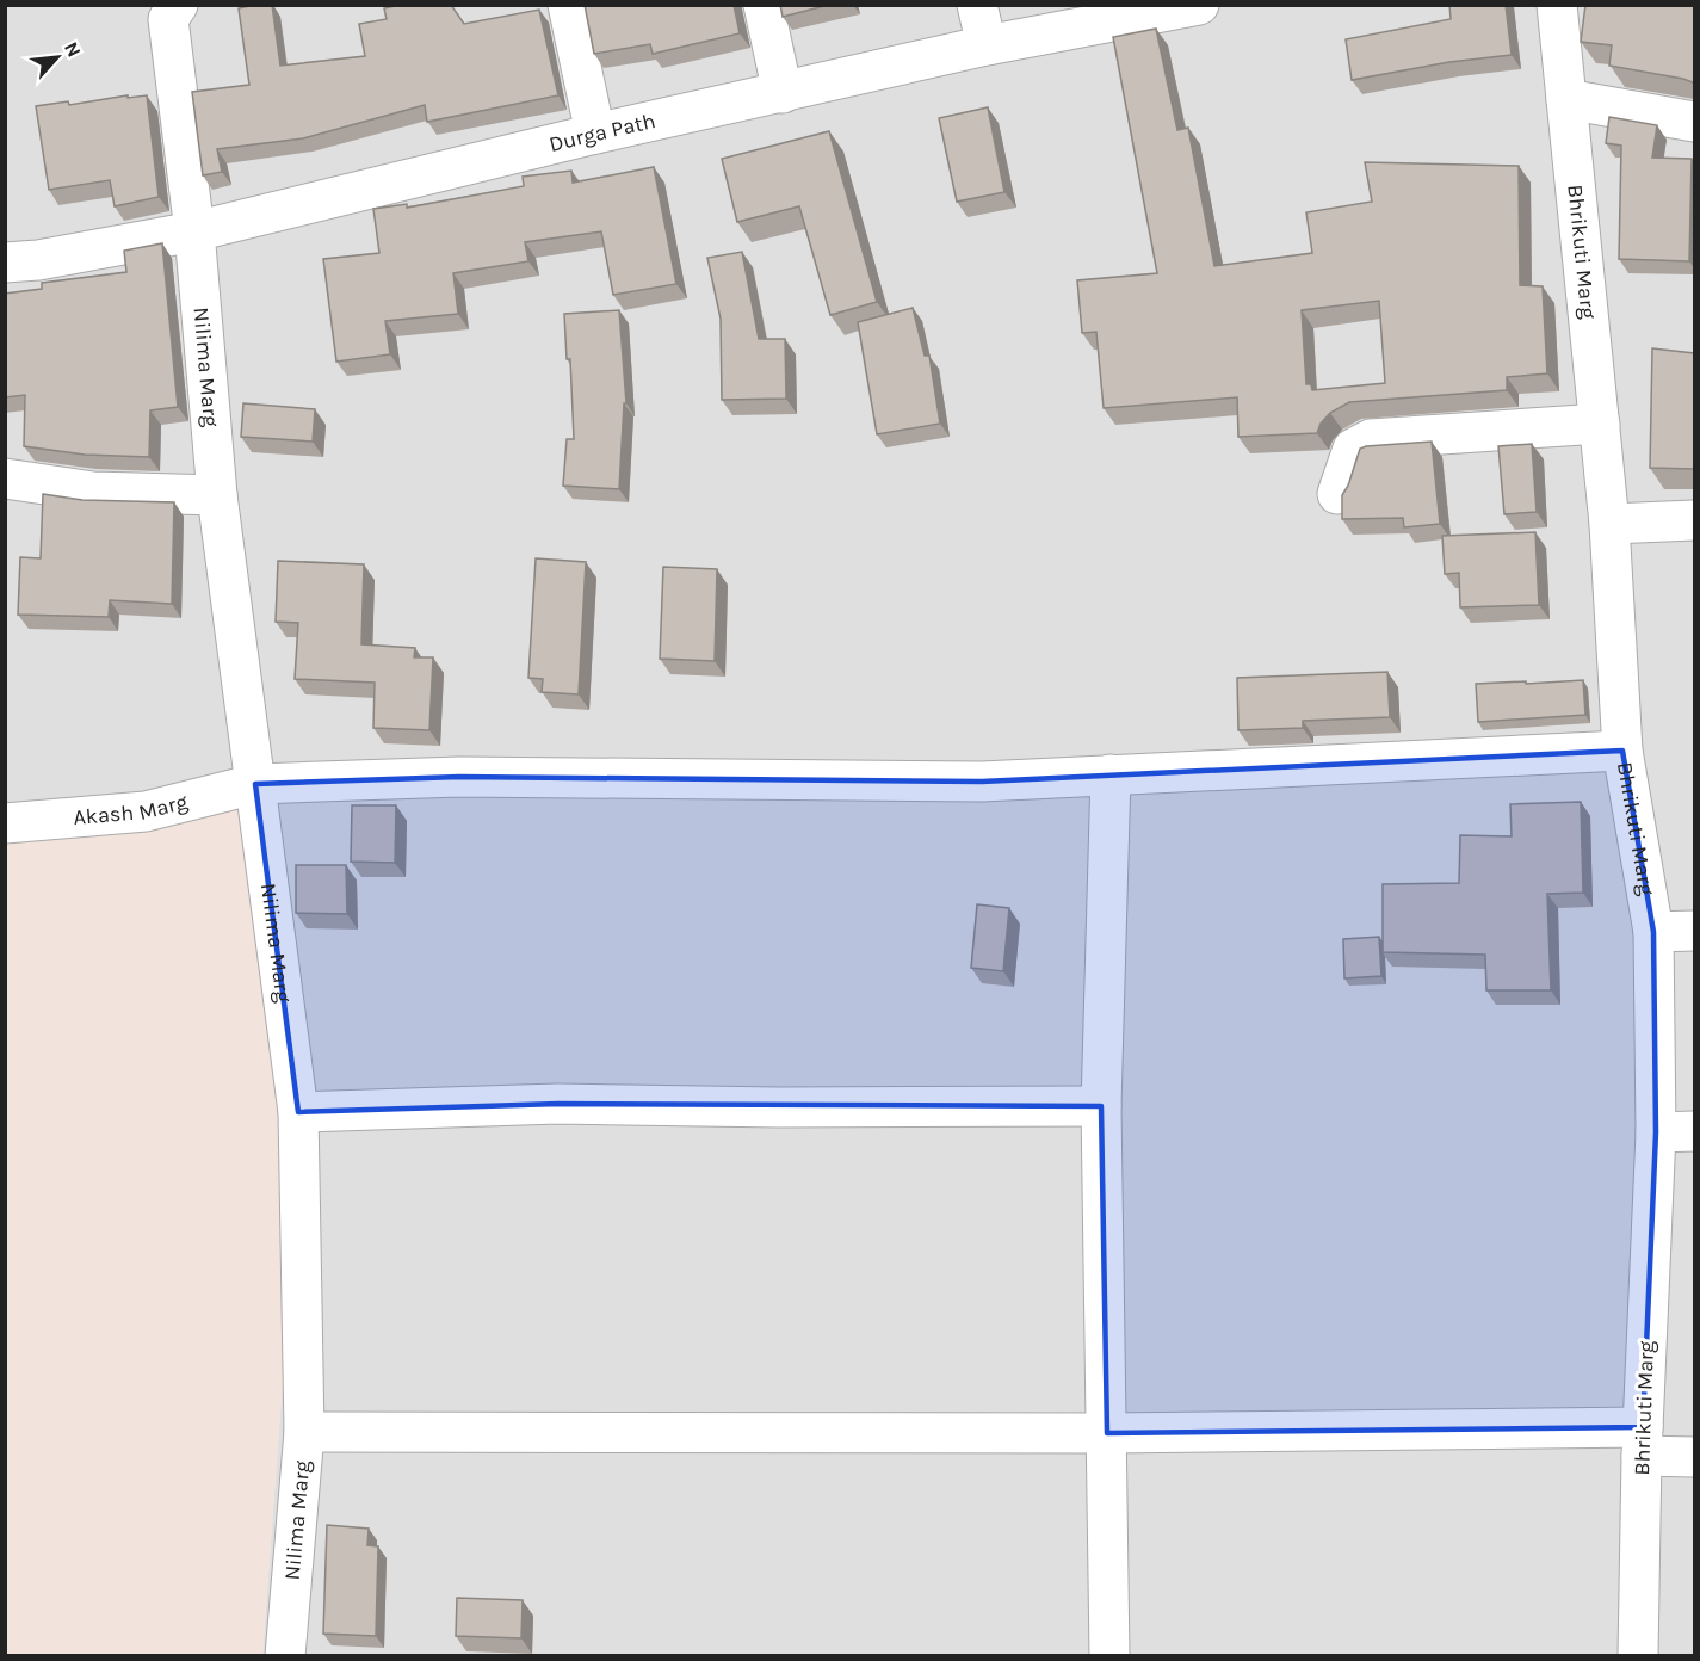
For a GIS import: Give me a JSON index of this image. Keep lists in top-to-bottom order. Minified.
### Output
{"streets":{"street":["Durga Path","Bhrikuti Marg","Nilima Marg","Akash Marg"]},"crossings":[["Durga Path","Nilima Marg"],["Bhrikuti Marg","Akash Marg"],["Nilima Marg","Akash Marg"]],"north":"top right"}
